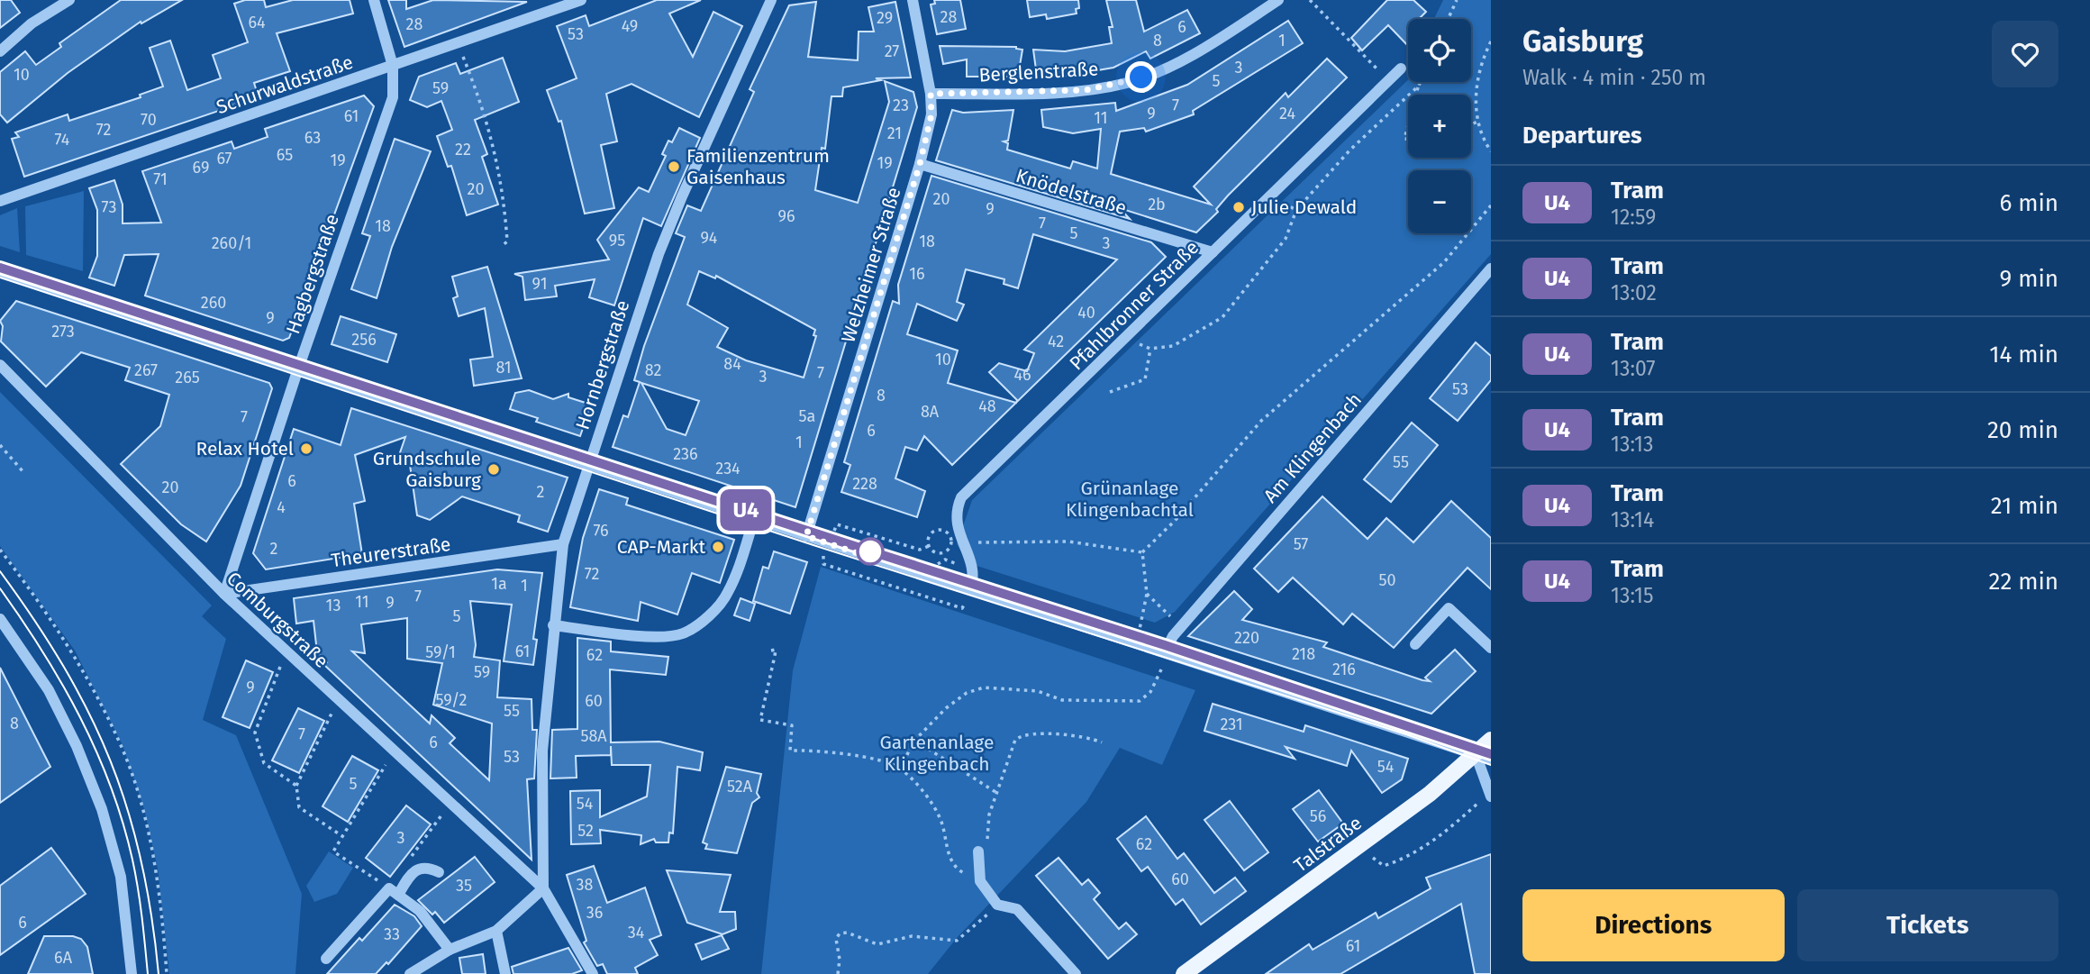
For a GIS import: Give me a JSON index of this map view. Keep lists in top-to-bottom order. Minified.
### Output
{"streets":{"main road":["Talstraße"],"street":["Berglenstraße","Schurwaldstraße","Knödelstraße","Welzheimer Straße","Hagbergstraße","Pfahlbronner Straße","Hornbergstraße","Am Klingenbach","Theurerstraße","Comburgstraße"]},"crossings":[["Berglenstraße","Welzheimer Straße"],["Schurwaldstraße","Hagbergstraße"],["Knödelstraße","Welzheimer Straße"],["Knödelstraße","Pfahlbronner Straße"],["Hagbergstraße","Theurerstraße"],["Hagbergstraße","Comburgstraße"],["Hornbergstraße","Theurerstraße"],["Hornbergstraße","Comburgstraße"],["Theurerstraße","Comburgstraße"]],"parks":["Grünanlage Klingenbachtal","Gartenanlage Klingenbach"],"places":["Familienzentrum Gaisenhaus","Julie Dewald","Relax Hotel","Grundschule Gaisburg","CAP-Markt"],"lines":["tram line U4"],"house_numbers":["28","29","64","28","49","6","53","8","1","27","3","10","5","59","23","7","9","24","61","11","70","72","21","63","74","22","65","67","19","19","69","71","20","20","2b","73","9","96","7","18","5","94","95","18","260/1","3","16","91","260","40","9","273","256","42","10","84","81","267","82","7","46","3","265","53","8","48","8A","5a","7","6","1","236","55","234","6","228","20","2","4","76","57","2","72","50","1a","1","7","11","9","13","5","220","61","59/1","218","62","216","59","9","59/2","60","55","8","231","7","58A","6","53","54","5","52A","54","56","52","3","62","60","38","35","36","6","34","33","61","6A"],"page":{"on_map":"U4","heading":[["Gaisburg","Walk · 4 min · 250 m"],"Departures"],"map_buttons":["+","−"],"list":[{"mark":"U4","name":"Tram","note":"12:59","value":"6 min"},{"mark":"U4","name":"Tram","note":"13:02","value":"9 min"},{"mark":"U4","name":"Tram","note":"13:07","value":"14 min"},{"mark":"U4","name":"Tram","note":"13:13","value":"20 min"},{"mark":"U4","name":"Tram","note":"13:14","value":"21 min"},{"mark":"U4","name":"Tram","note":"13:15","value":"22 min"}],"buttons":["Directions","Tickets"]}}
